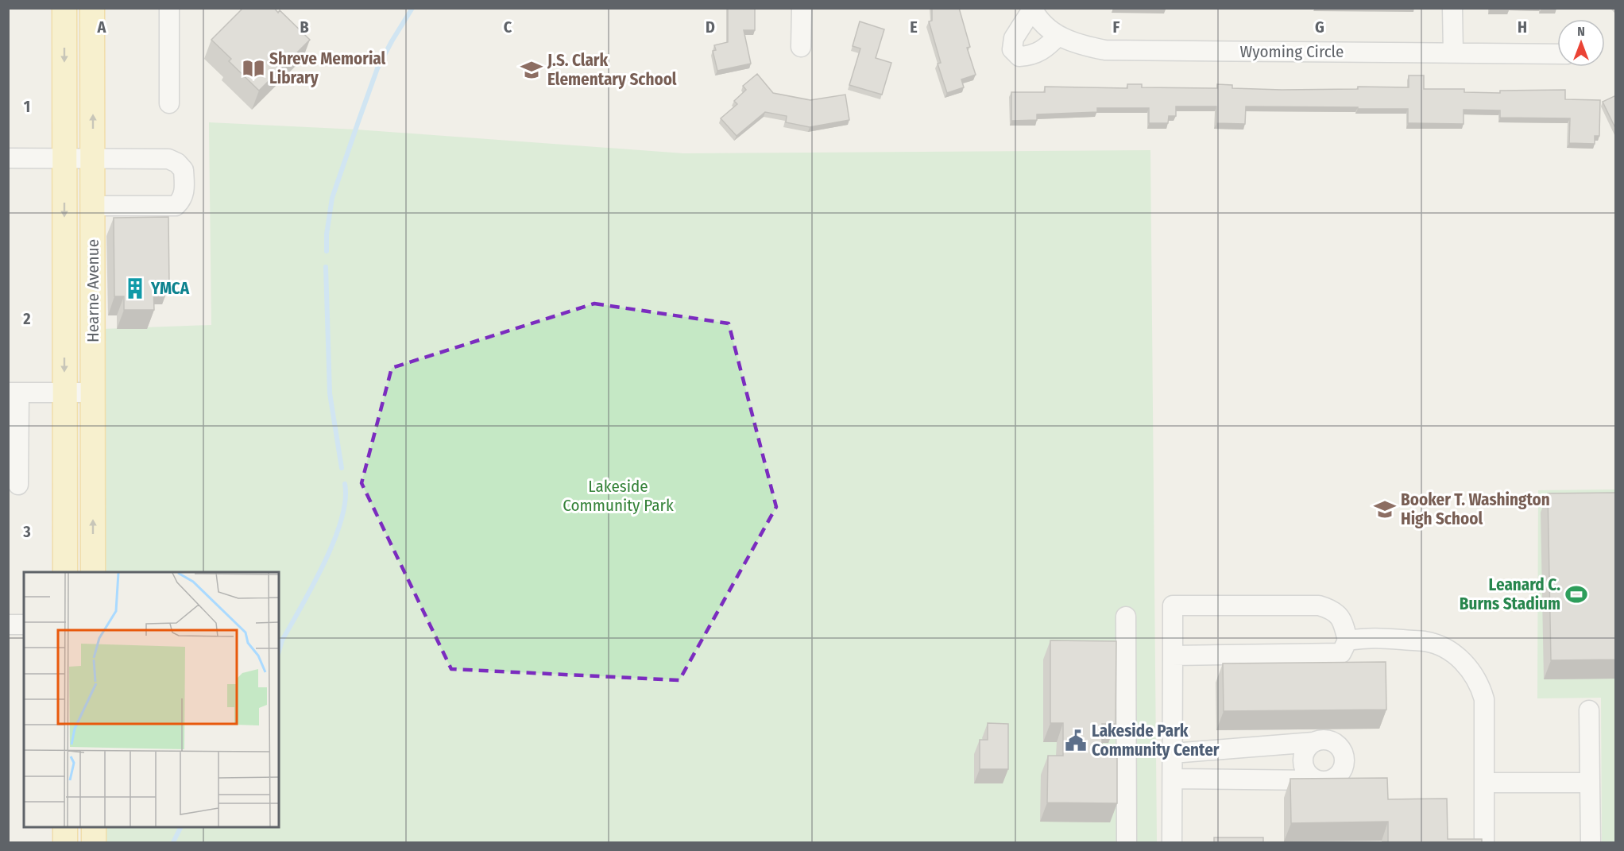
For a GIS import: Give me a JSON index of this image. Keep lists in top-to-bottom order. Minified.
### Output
{"streets":{"main road":["Hearne Avenue"],"street":["Wyoming Circle"]},"parks":["Lakeside Community Park"],"places":{"library":["Shreve Memorial Library"],"school or university":["J.S. Clark Elementary School","Booker T. Washington High School"],"building":["YMCA"],"sports":["Leanard C. Burns Stadium"],"public building":["Lakeside Park Community Center"]},"north":"top","grid":{"columns":["A","B","C","D","E","F","G","H"],"rows":["1","2","3"]}}
